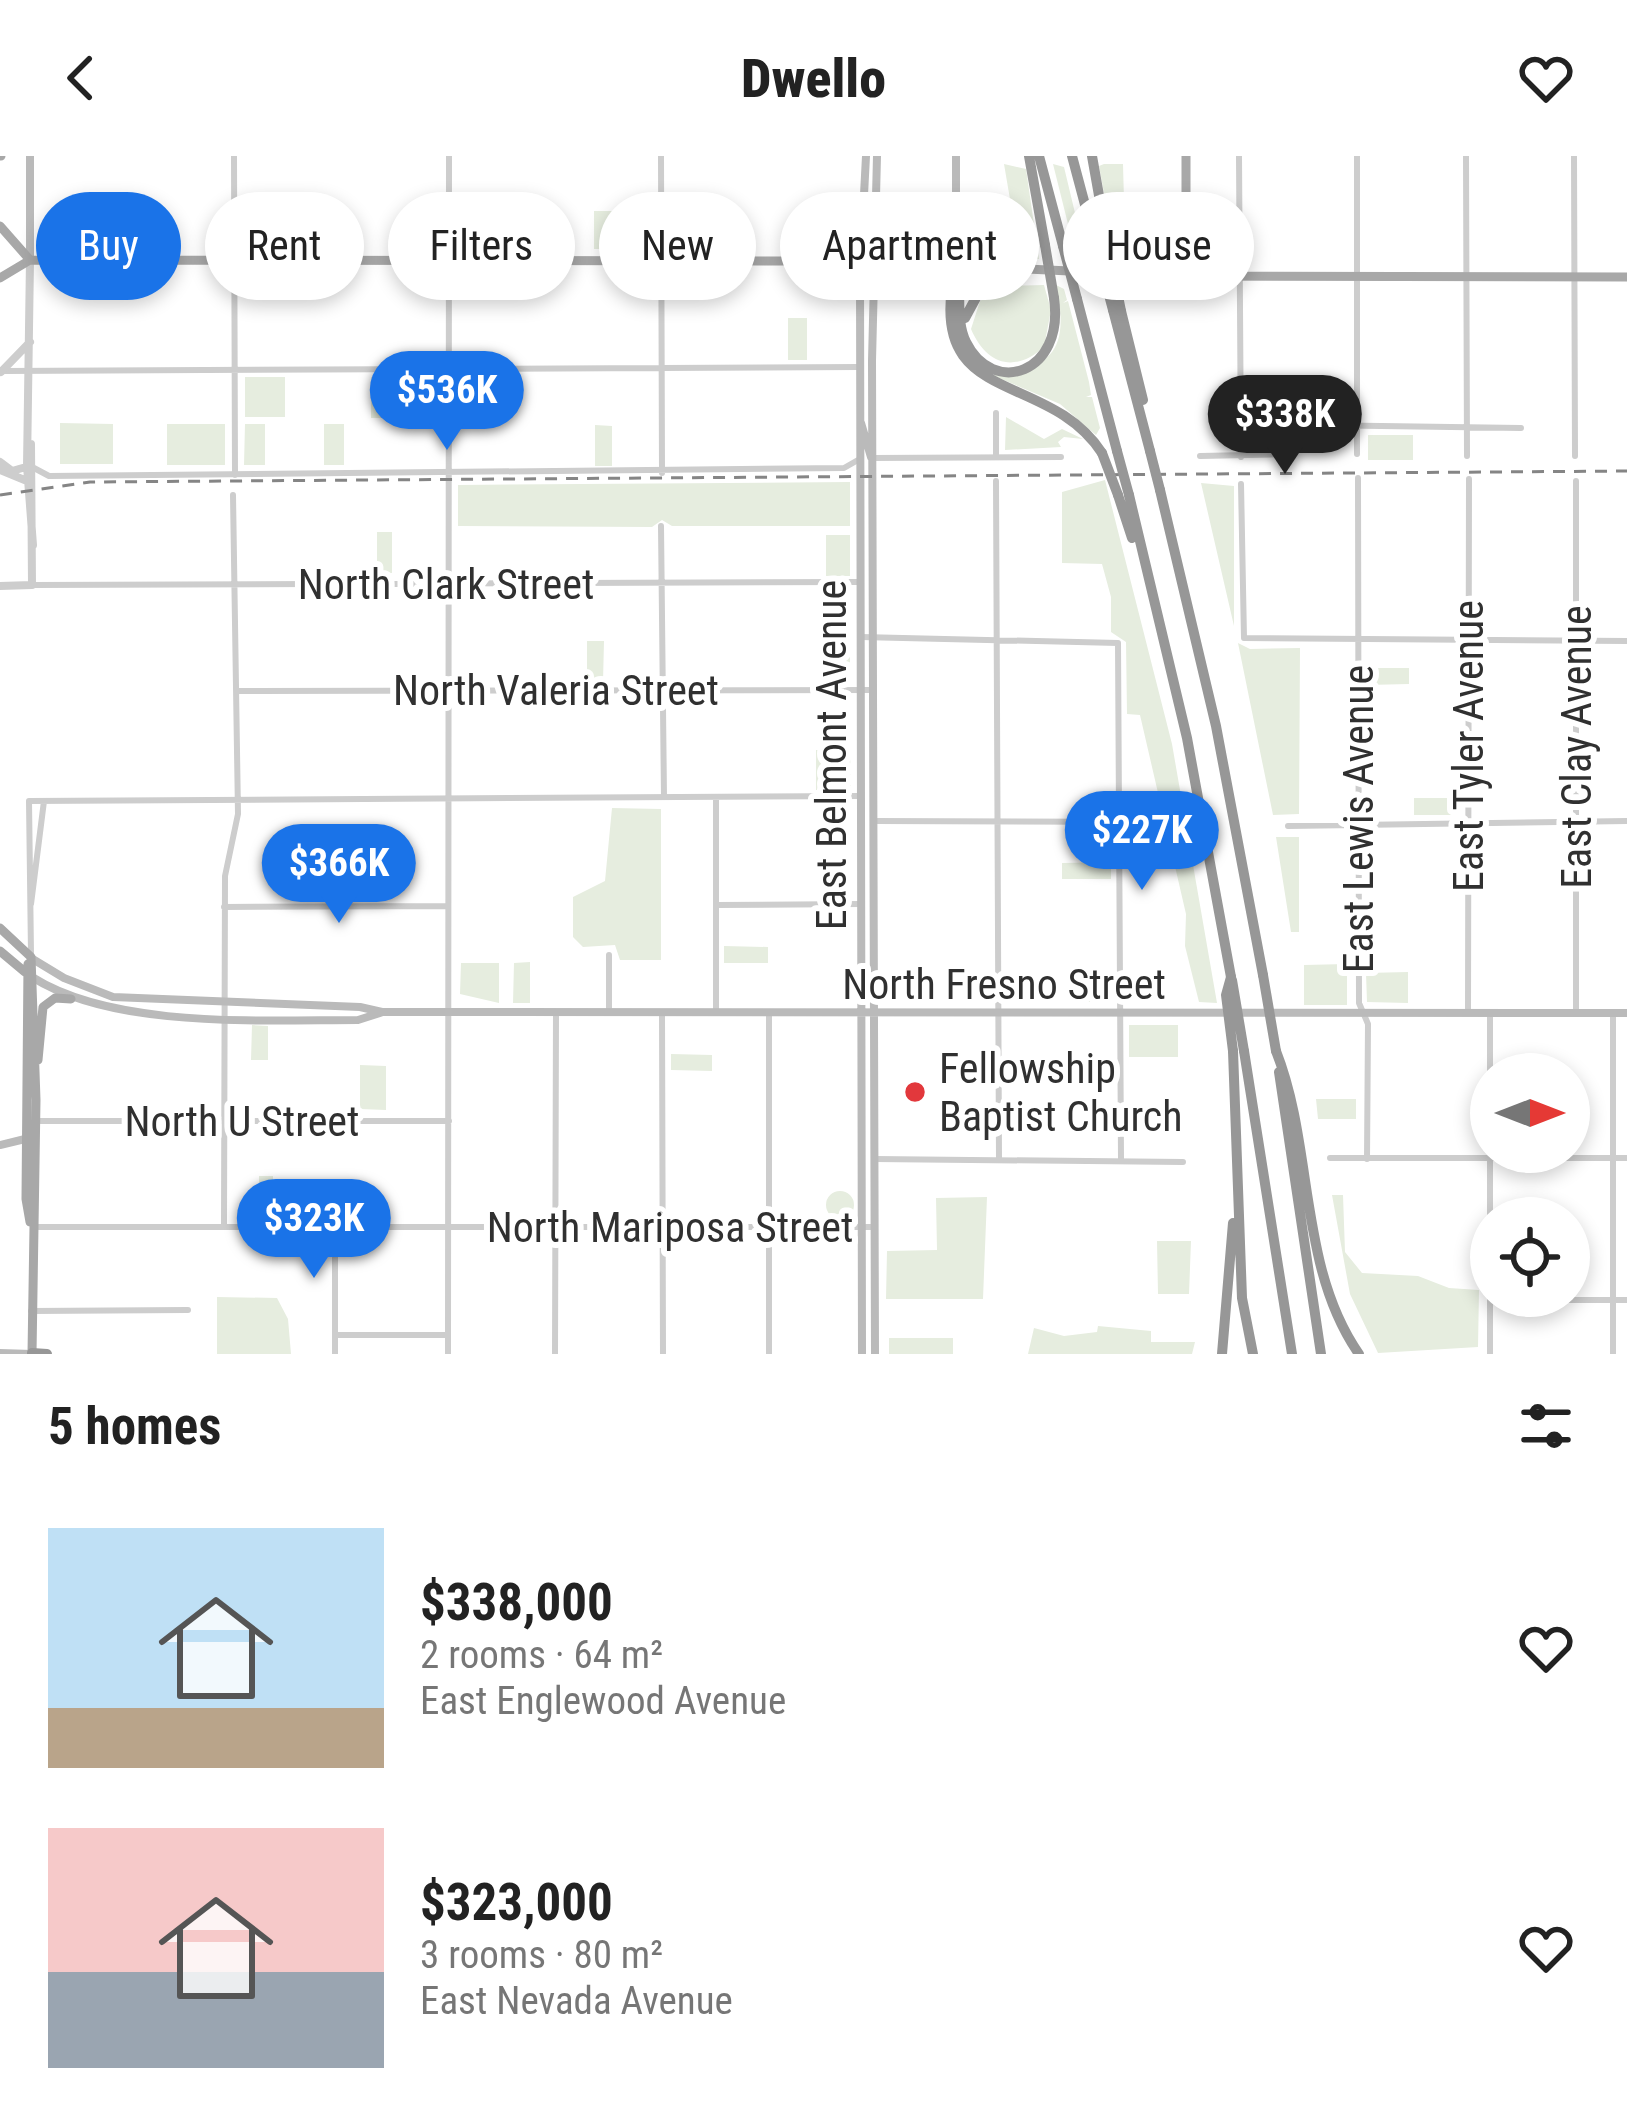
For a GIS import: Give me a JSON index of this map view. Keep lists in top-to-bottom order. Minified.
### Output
{"streets":{"main road":["East Belmont Avenue","North Fresno Street"],"street":["North Clark Street","North Valeria Street","East Tyler Avenue","East Clay Avenue","East Lewis Avenue","North U Street","North Mariposa Street"]},"crossings":[["North Clark Street","East Belmont Avenue"],["North Valeria Street","East Belmont Avenue"],["East Tyler Avenue","North Fresno Street"],["East Clay Avenue","North Fresno Street"],["East Belmont Avenue","North Fresno Street"],["East Belmont Avenue","North Mariposa Street"],["East Lewis Avenue","North Fresno Street"]],"places":["Fellowship Baptist Church"],"north":"right","page":{"header":"Dwello","chip":["Buy","Rent","Filters","New","Apartment","House"],"price":["$536K","$338K","$227K","$366K","$323K"],"heading":"5 homes","list":[{"name":"$338,000","note":"2 rooms · 64 m² · East Englewood Avenue"},{"name":"$323,000","note":"3 rooms · 80 m² · East Nevada Avenue"}]}}
